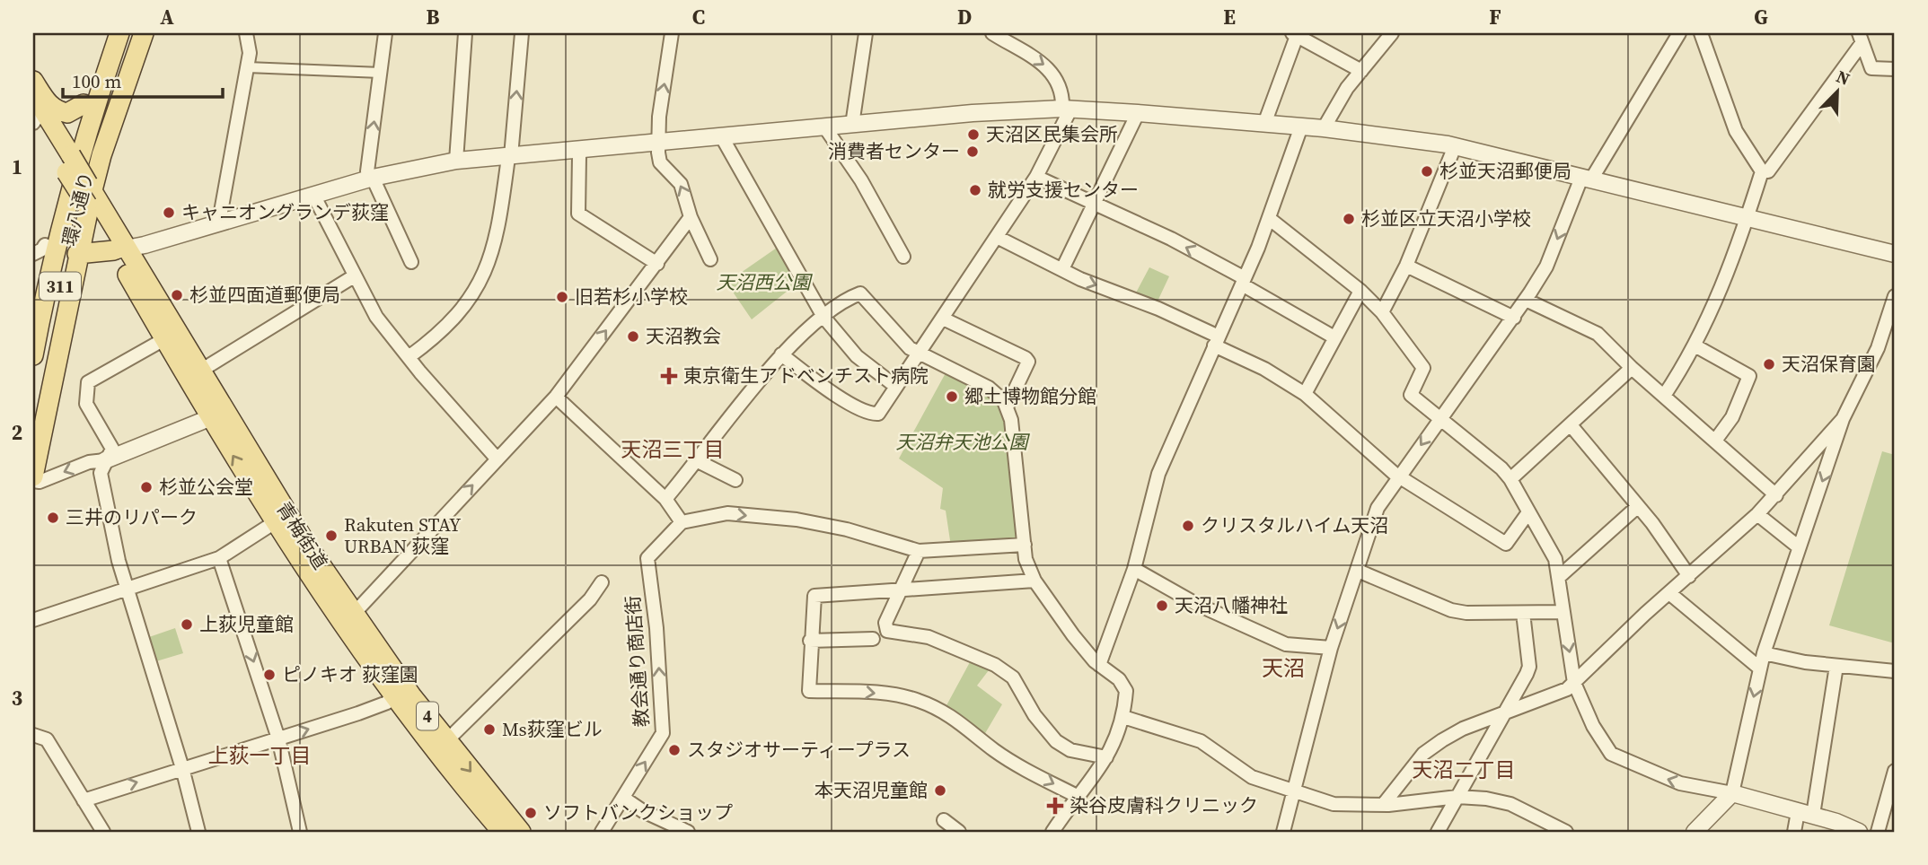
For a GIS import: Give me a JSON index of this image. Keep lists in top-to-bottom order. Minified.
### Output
{"streets":{"main road":["環八通り","311","青梅街道","4"],"street":["教会通り商店街"]},"crossings":[["311","青梅街道"],["311","4"],["青梅街道","4"]],"one_way":["教会通り商店街"],"districts":["天沼三丁目","天沼","上荻一丁目","天沼二丁目"],"parks":["天沼西公園","天沼弁天池公園"],"places":{"other":["天沼区民集会所","消費者センター","杉並天沼郵便局","就労支援センター","キャニオングランデ荻窪","杉並区立天沼小学校","杉並四面道郵便局","旧若杉小学校","天沼教会","天沼保育園","郷土博物館分館","杉並公会堂","三井のリパーク","クリスタルハイム天沼","Rakuten STAY URBAN 荻窪","天沼八幡神社","上荻児童館","ピノキオ 荻窪園","Ms荻窪ビル","スタジオサーティープラス","本天沼児童館","ソフトバンクショップ"],"health":["東京衛生アドベンチスト病院","染谷皮膚科クリニック"]},"scale_bar":"100 m","north":"top right","grid":{"columns":["A","B","C","D","E","F","G"],"rows":["1","2","3"]}}
